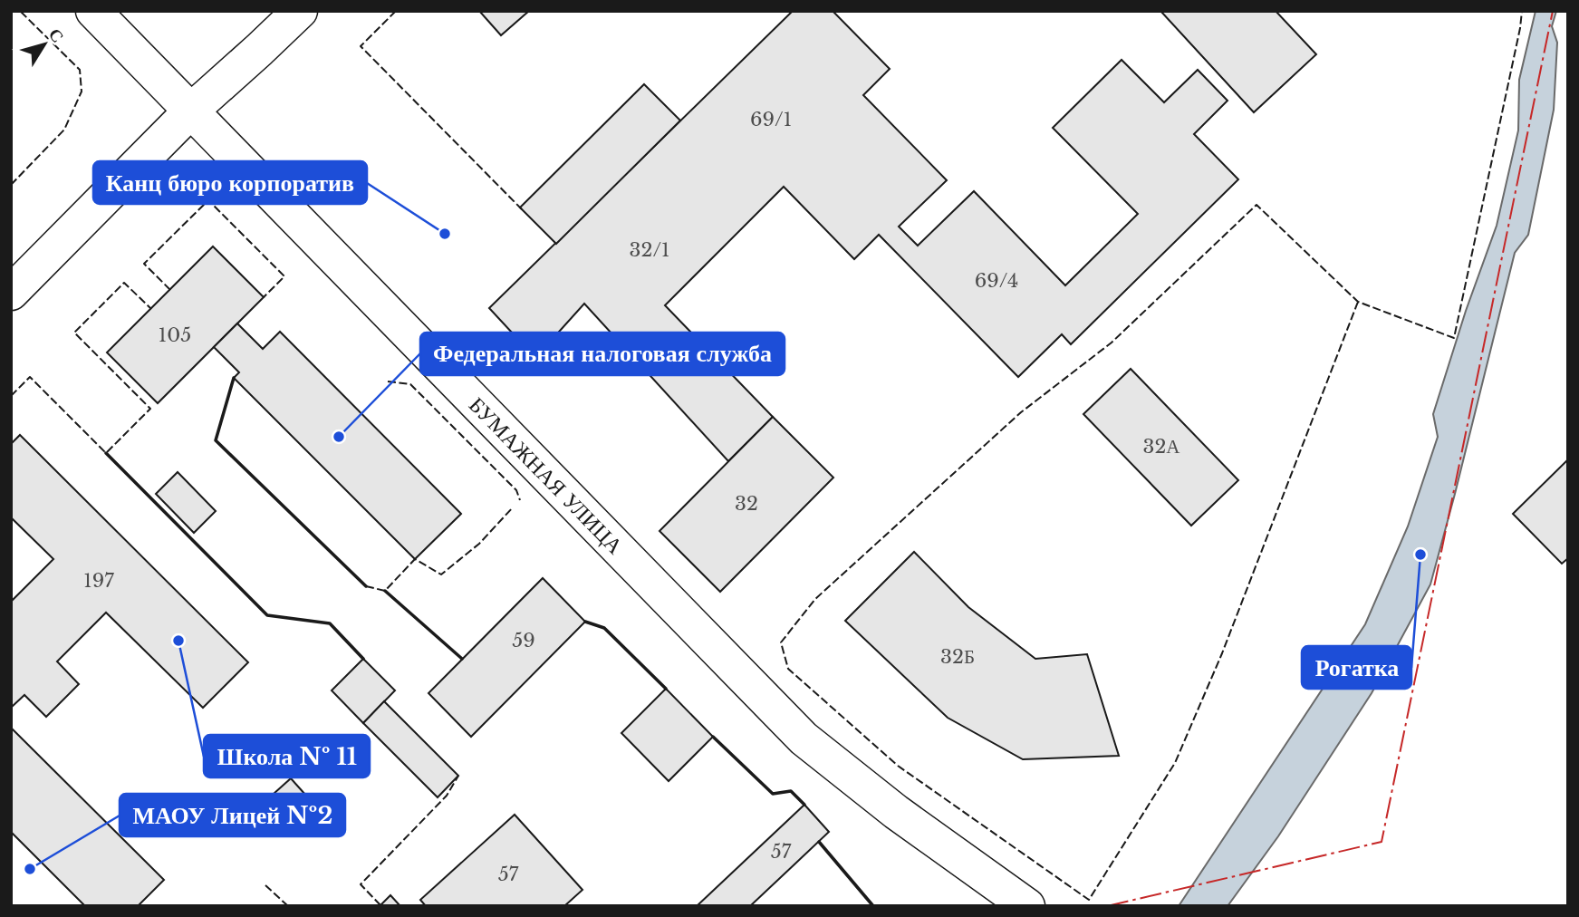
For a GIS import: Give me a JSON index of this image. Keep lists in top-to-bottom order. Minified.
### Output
{"streets":{"street":["БУМАЖНАЯ УЛИЦА"]},"places":["Канц бюро корпоратив","Федеральная налоговая служба","Рогатка","Школа № 11","МАОУ Лицей №2"],"house_numbers":["69/1","32/1","69/4","105","32А","32","197","59","32Б","57","57"],"north":"top right"}
